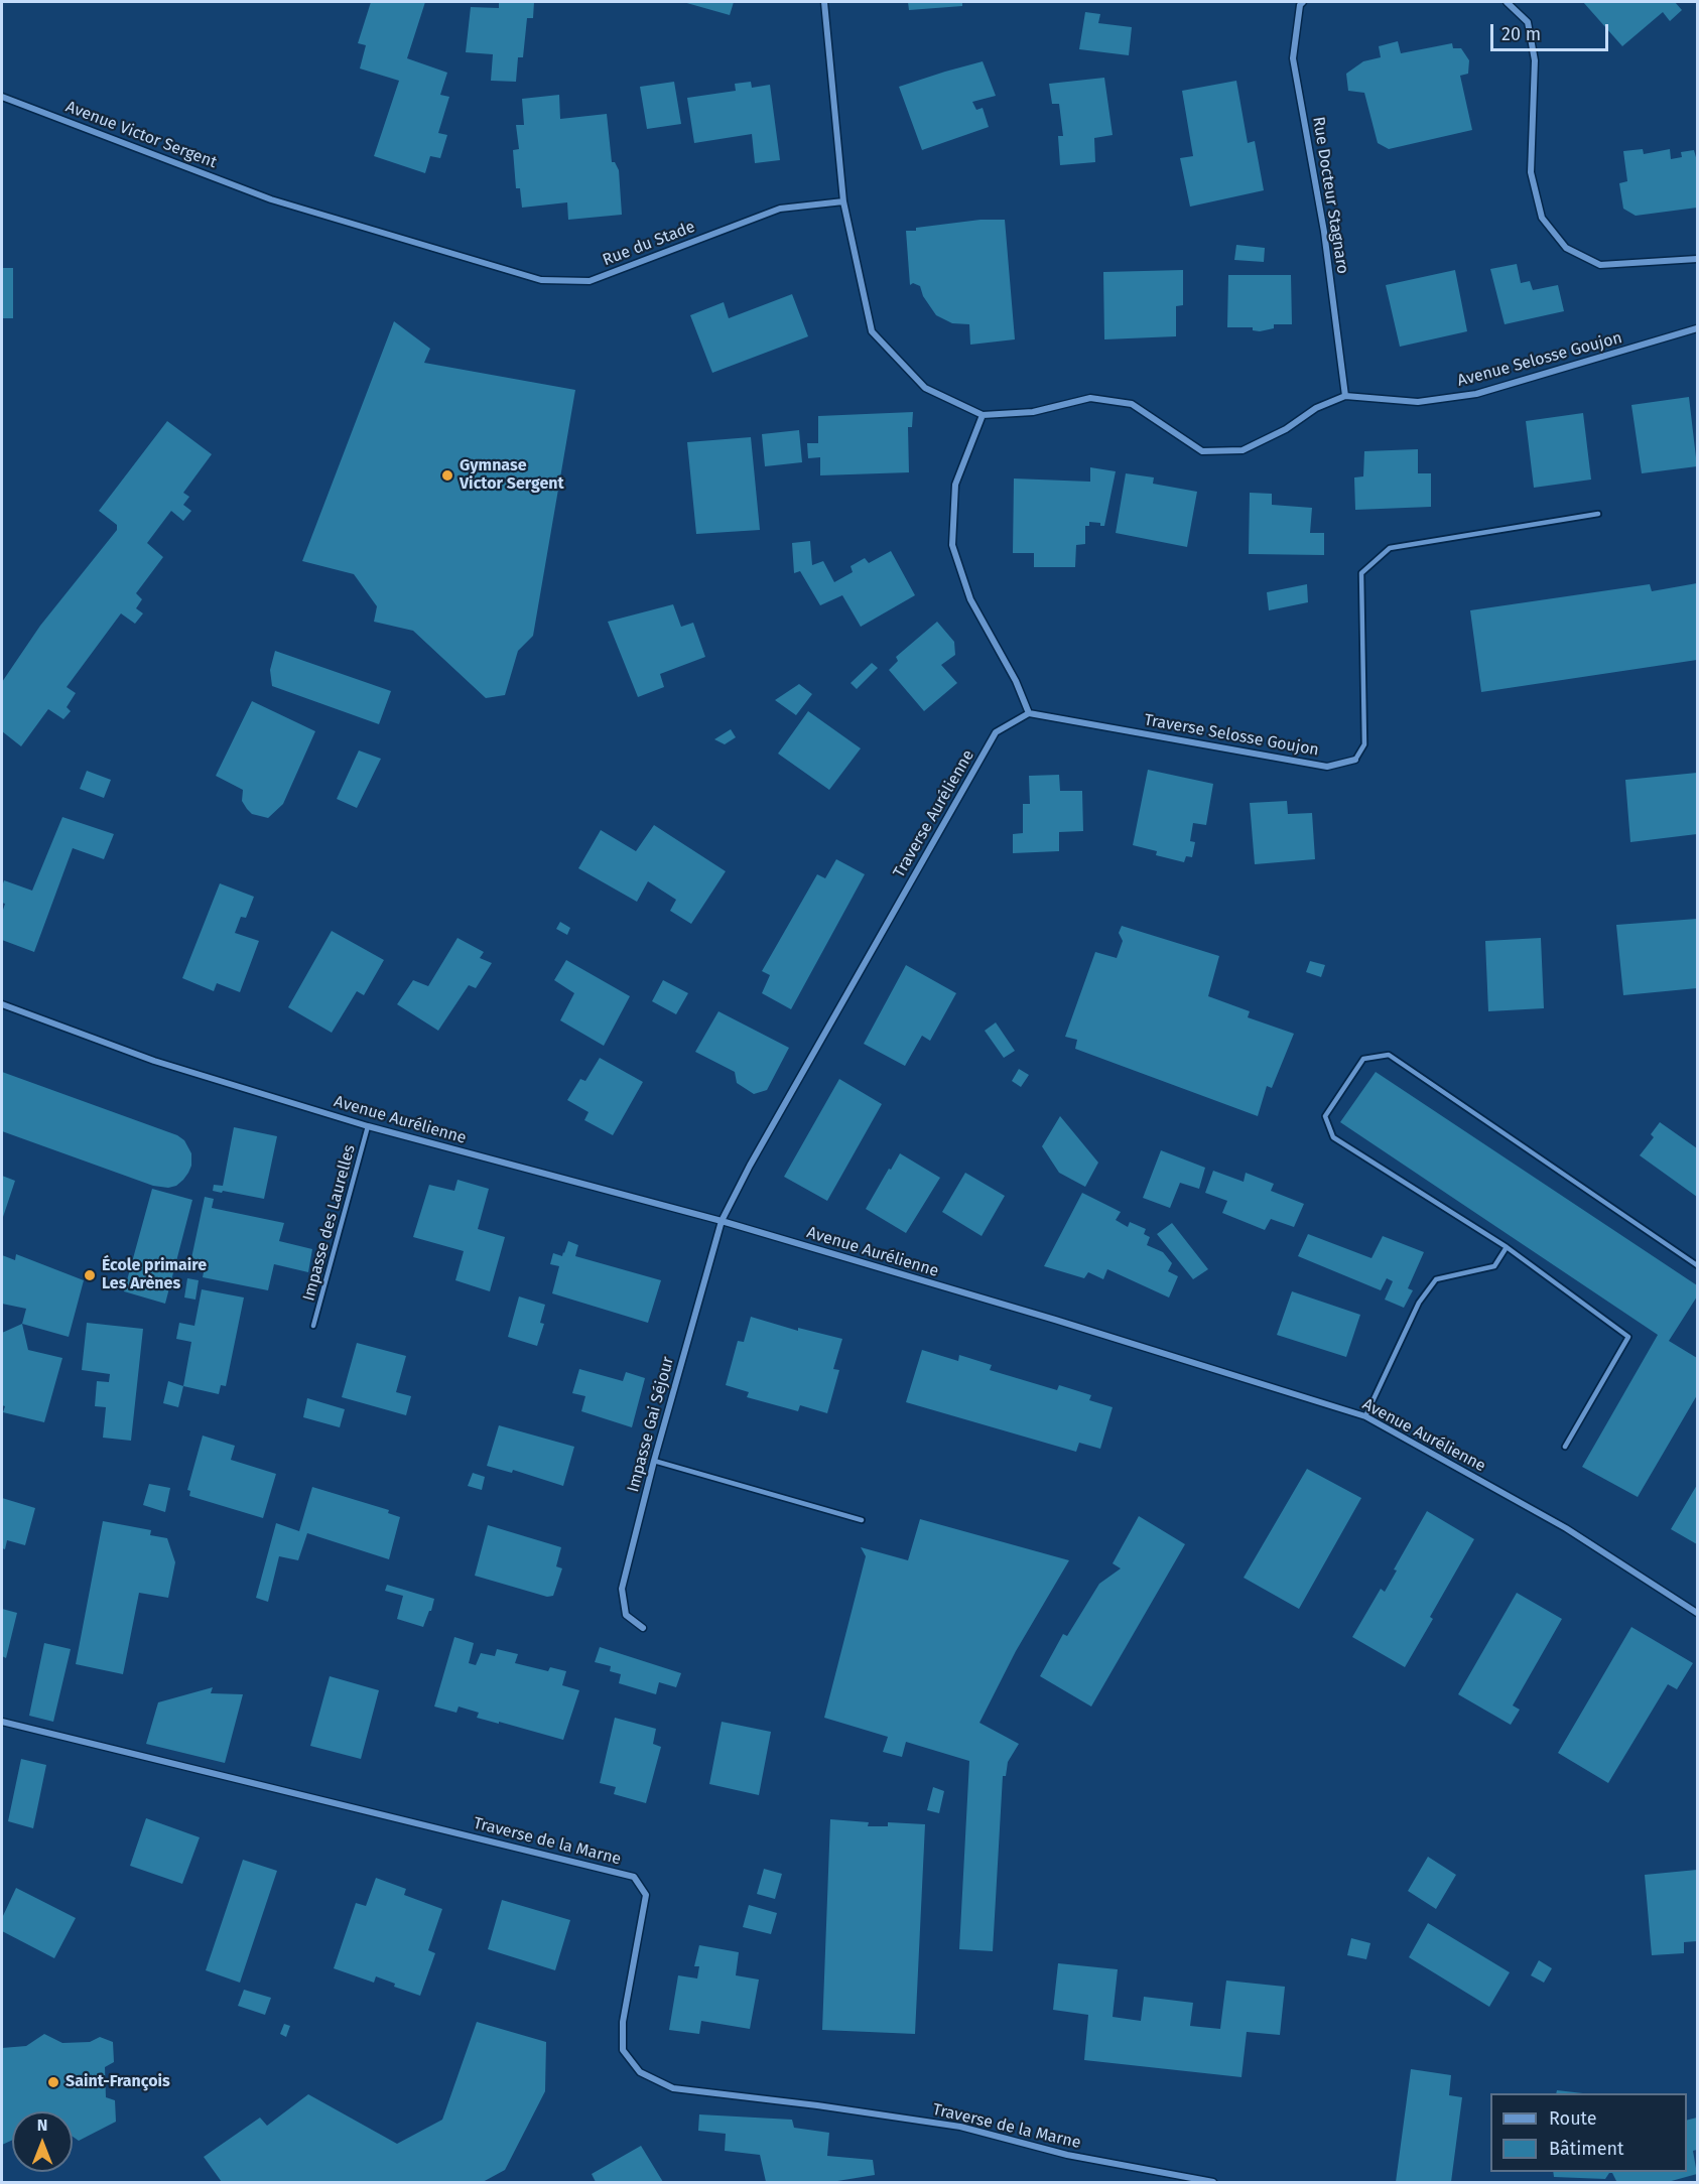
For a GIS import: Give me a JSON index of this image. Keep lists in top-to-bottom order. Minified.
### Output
{"streets":{"street":["Avenue Victor Sergent","Rue Docteur Stagnaro","Rue du Stade","Avenue Selosse Goujon","Traverse Selosse Goujon","Traverse Aurélienne","Avenue Aurélienne","Impasse Gai Séjour","Traverse de la Marne"],"lane":["Impasse des Laurelles"]},"crossings":[["Avenue Victor Sergent","Rue du Stade"],["Rue Docteur Stagnaro","Avenue Selosse Goujon"],["Traverse Selosse Goujon","Traverse Aurélienne"],["Traverse Aurélienne","Avenue Aurélienne"],["Traverse Aurélienne","Impasse Gai Séjour"],["Avenue Aurélienne","Impasse des Laurelles"],["Avenue Aurélienne","Impasse Gai Séjour"]],"places":["Gymnase Victor Sergent","École primaire Les Arènes","Saint-François"],"legend":["Route","Bâtiment"],"scale_bar":"20 m","north":"top"}
